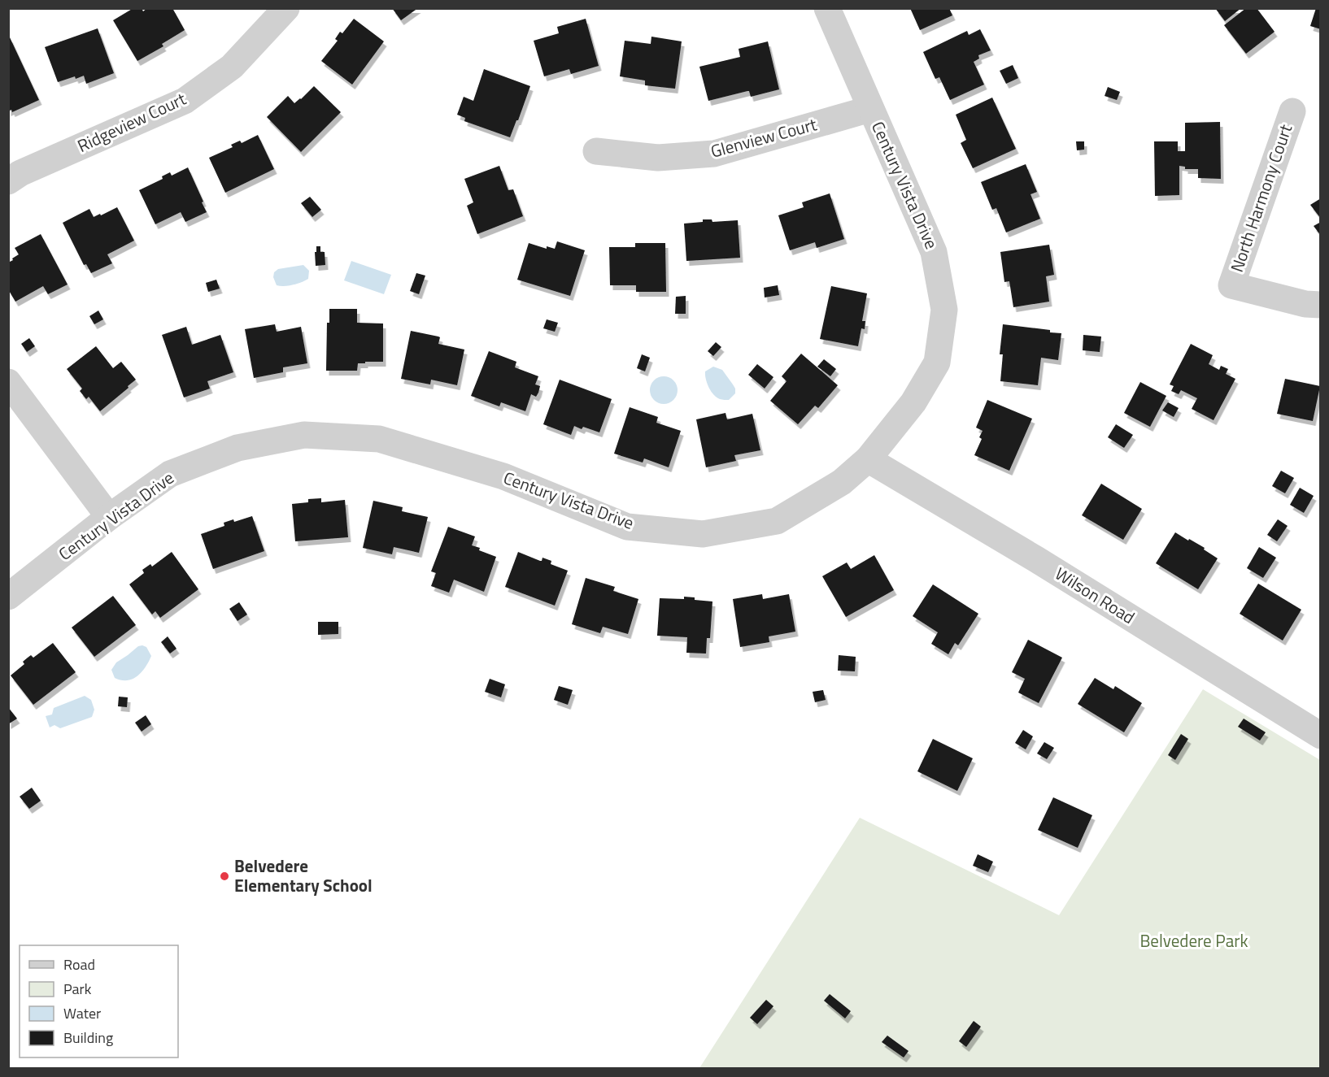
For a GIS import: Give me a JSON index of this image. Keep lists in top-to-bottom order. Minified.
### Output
{"streets":{"street":["Ridgeview Court","Glenview Court","Century Vista Drive","North Harmony Court","Wilson Road"]},"crossings":[["Glenview Court","Century Vista Drive"],["Century Vista Drive","Wilson Road"]],"parks":["Belvedere Park"],"places":["Belvedere Elementary School"],"legend":["Road","Park","Water","Building"]}
